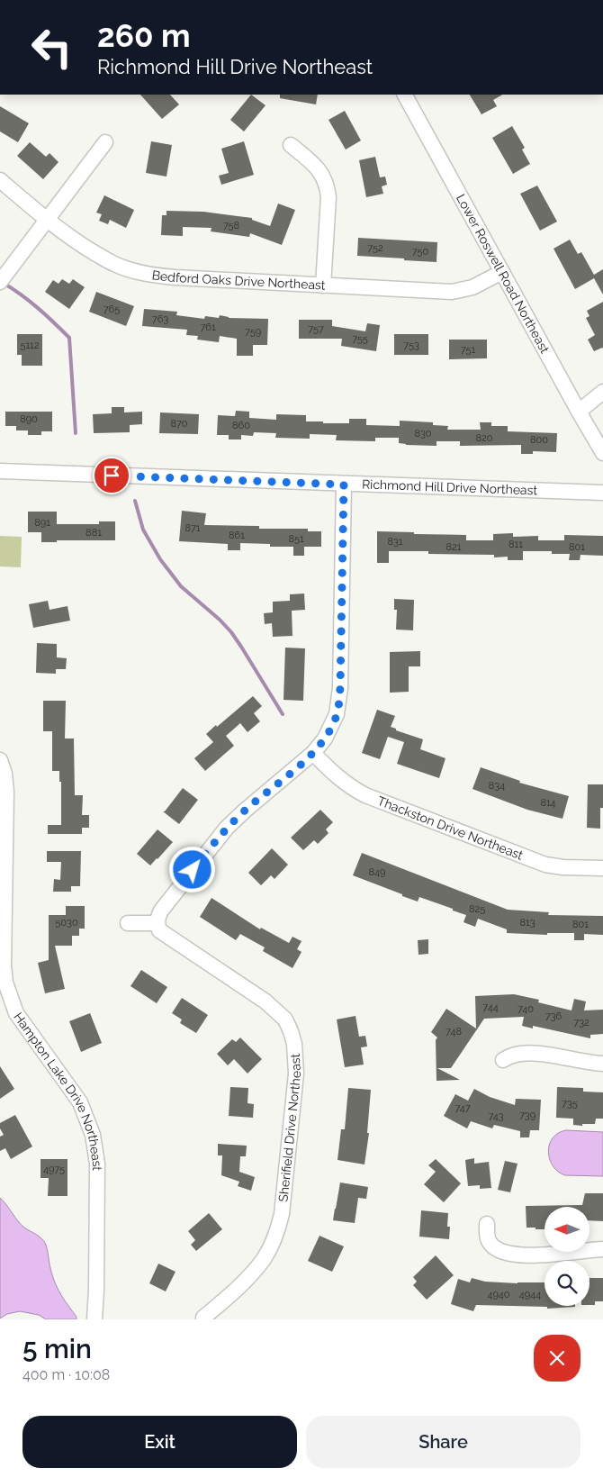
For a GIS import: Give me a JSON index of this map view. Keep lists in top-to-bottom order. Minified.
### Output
{"streets":{"street":["Lower Roswell Road Northeast","Bedford Oaks Drive Northeast","Richmond Hill Drive Northeast","Thackston Drive Northeast","Hampton Lake Drive Northeast","Sherifield Drive Northeast"]},"crossings":[["Lower Roswell Road Northeast","Bedford Oaks Drive Northeast"]],"house_numbers":["758","752","750","765","763","761","757","759","755","5112","753","751","890","870","860","830","820","800","891","871","881","861","851","831","811","821","801","834","814","849","825","5030","813","801","744","740","736","732","748","735","747","739","743","4975","4940","4944"],"north":"left","page":{"turn":["260 m","Richmond Hill Drive Northeast"],"heading":["5 min","400 m · 10:08"],"buttons":["Exit","Share"]}}
